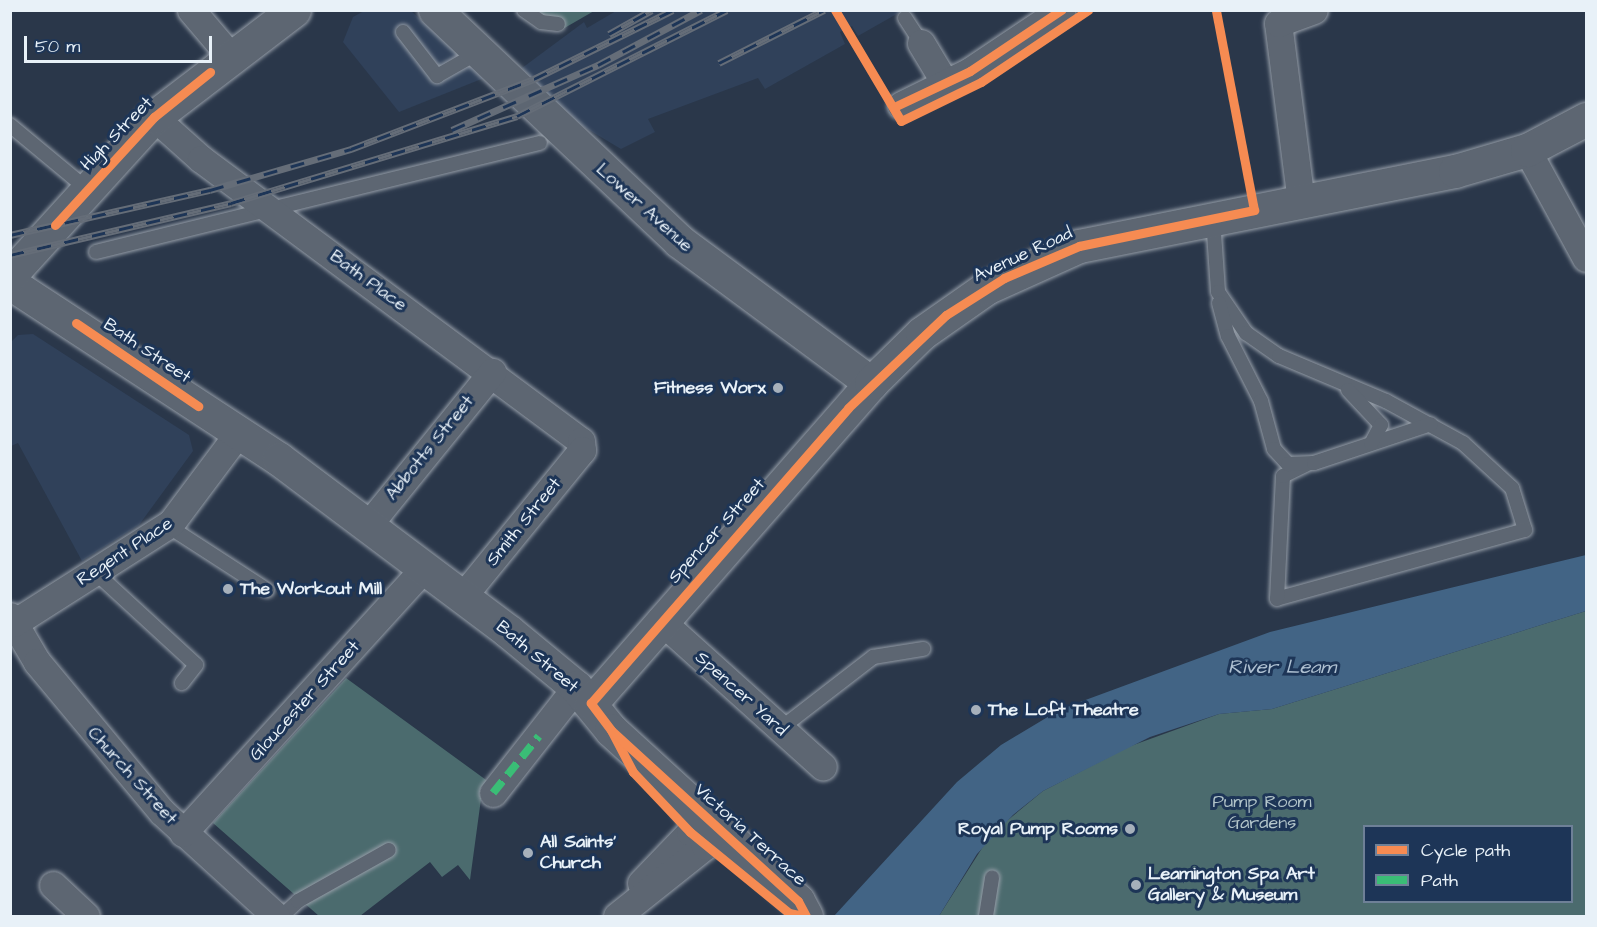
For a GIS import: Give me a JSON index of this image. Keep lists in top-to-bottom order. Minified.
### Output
{"streets":{"main road":["High Street","Lower Avenue","Avenue Road","Bath Street","Spencer Street","Victoria Terrace"],"street":["Bath Place","Abbotts Street","Smith Street","Regent Place","Spencer Yard","Gloucester Street","Church Street"]},"crossings":[["High Street","Bath Place"],["Lower Avenue","Avenue Road"],["Lower Avenue","Spencer Street"],["Avenue Road","Spencer Street"],["Bath Place","Abbotts Street"],["Bath Place","Smith Street"],["Bath Street","Abbotts Street"],["Bath Street","Smith Street"],["Bath Street","Spencer Street"],["Bath Street","Regent Place"],["Bath Street","Gloucester Street"],["Bath Street","Victoria Terrace"],["Spencer Street","Spencer Yard"],["Spencer Street","Victoria Terrace"],["Regent Place","Church Street"],["Gloucester Street","Church Street"]],"water":["River Leam"],"parks":["Pump Room Gardens"],"places":["Fitness Worx","The Workout Mill","The Loft Theatre","Royal Pump Rooms","All Saints' Church","Leamington Spa Art Gallery & Museum"],"legend":["Cycle path","Path"],"scale_bar":"50 m"}
